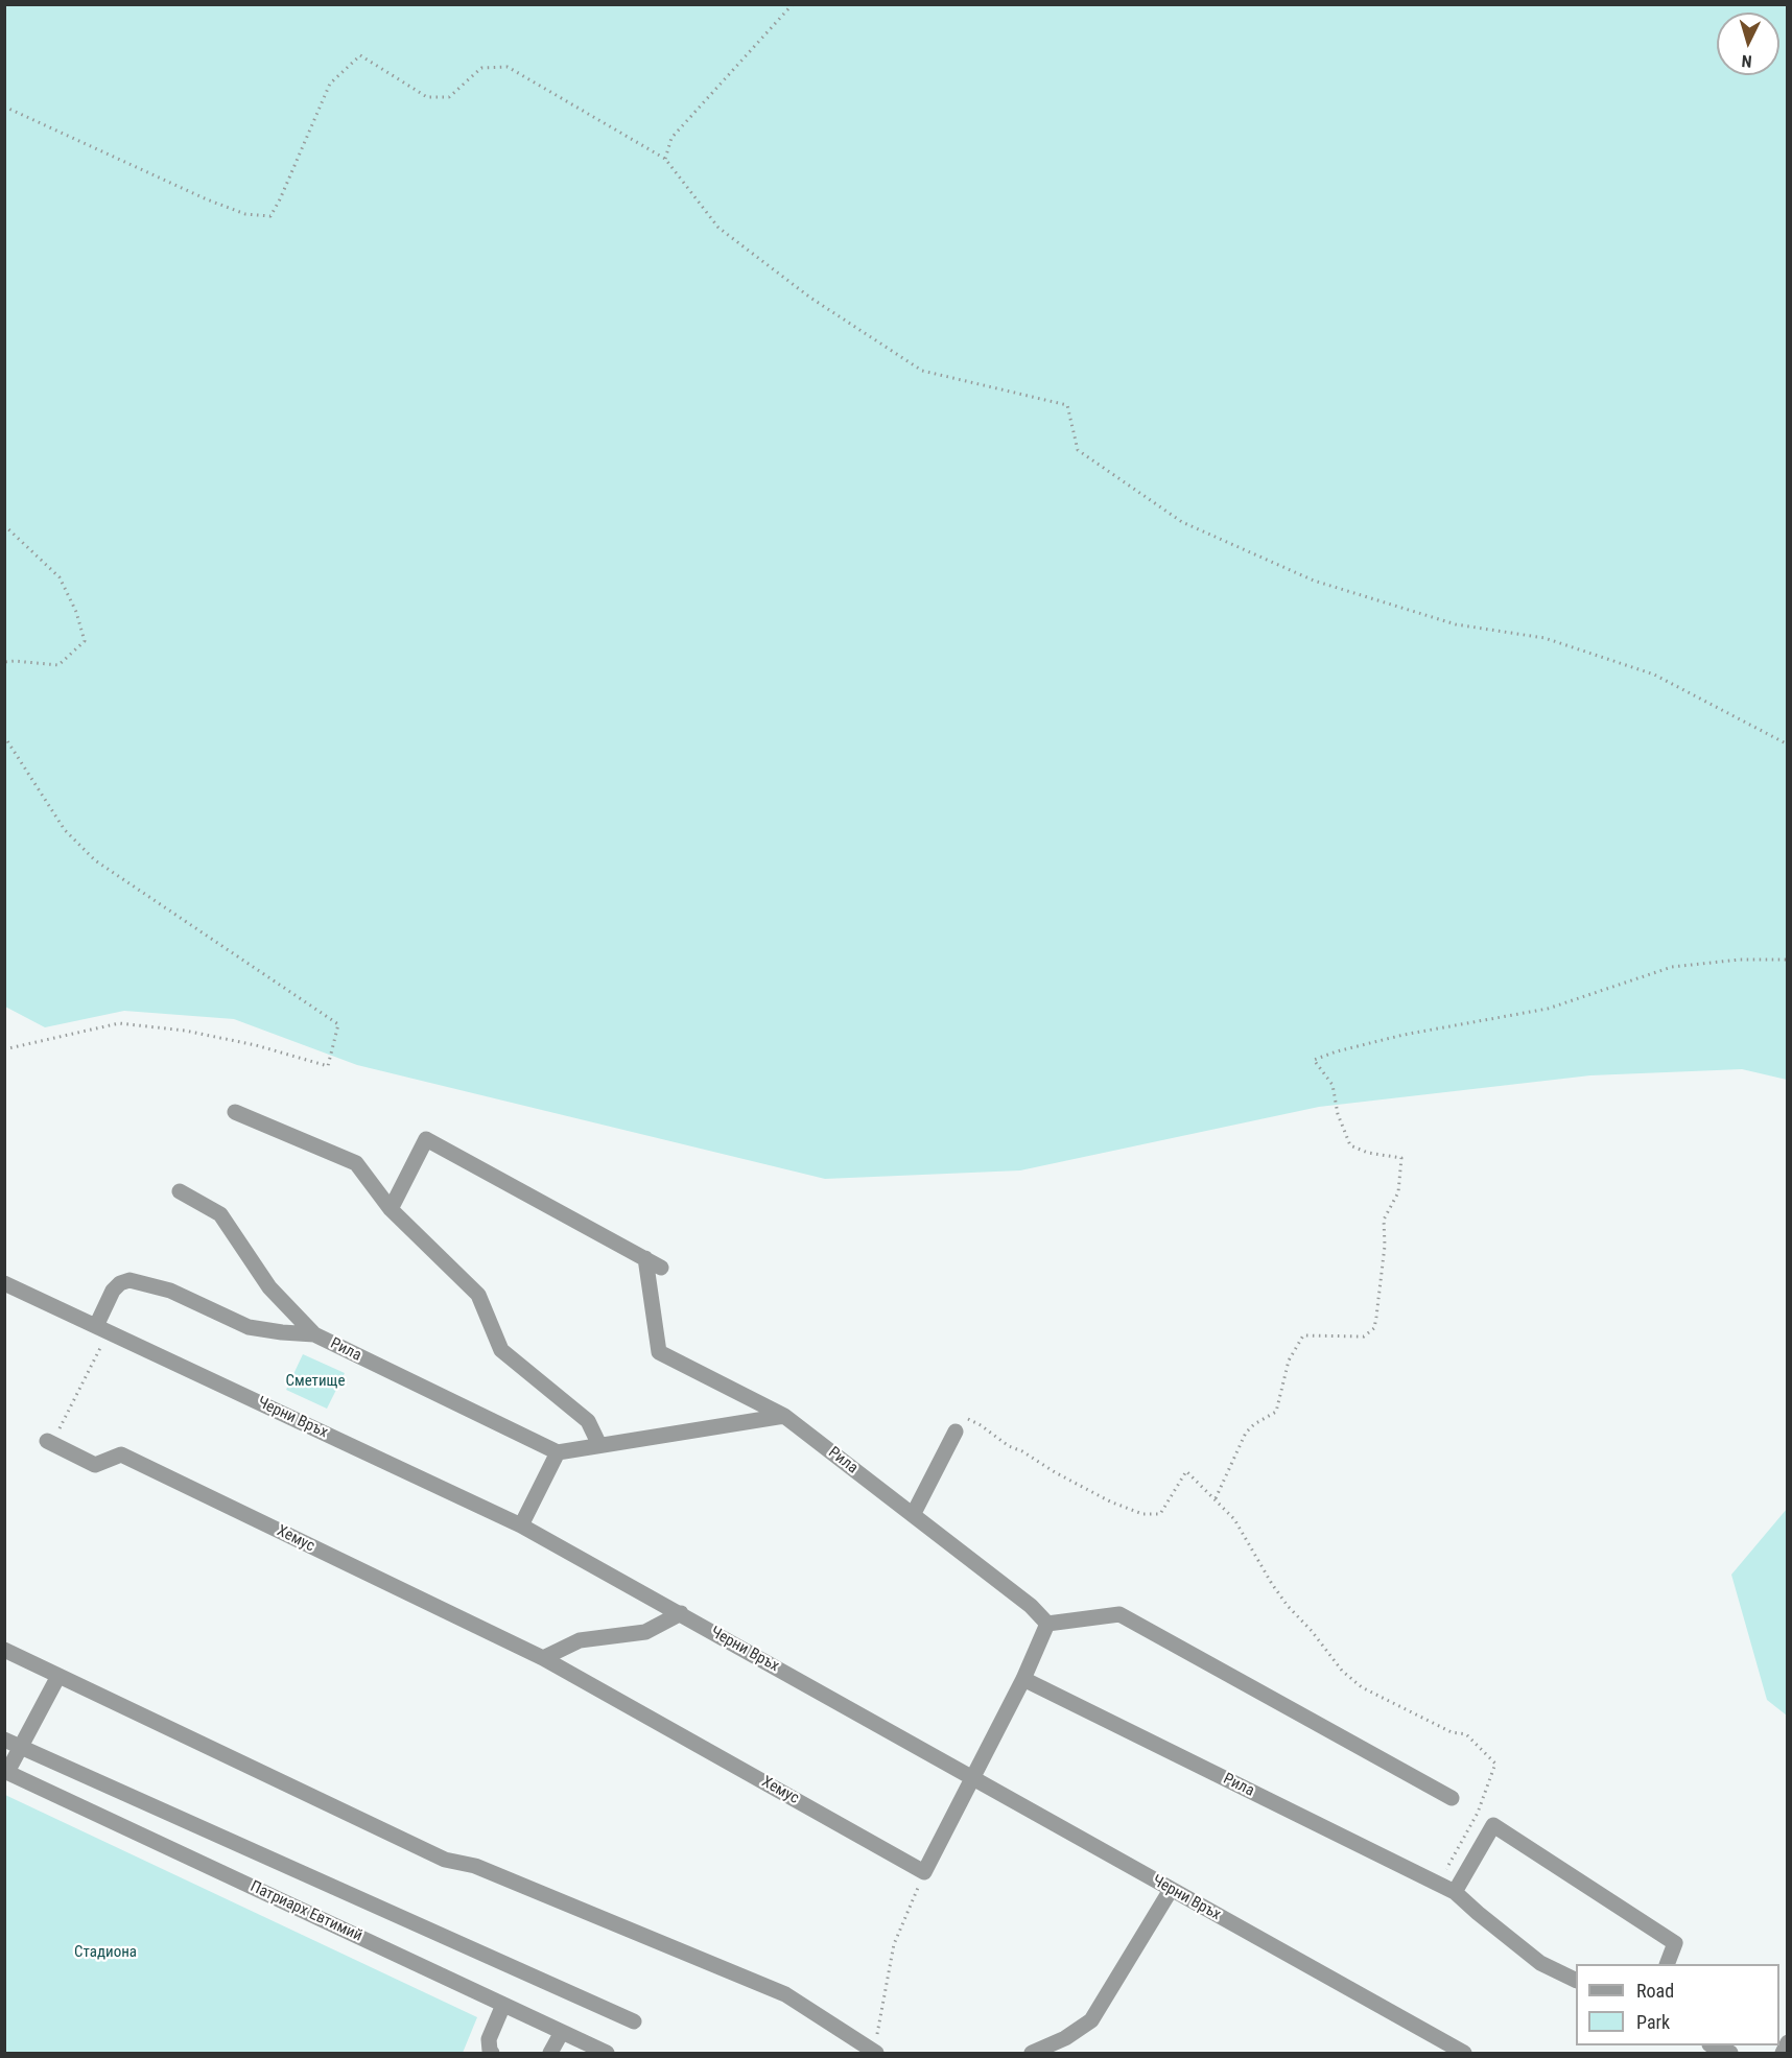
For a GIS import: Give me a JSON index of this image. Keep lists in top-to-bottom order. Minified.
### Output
{"streets":{"street":["Рила","Черни Връх","Хемус","Патриарх Евтимий"]},"parks":["Сметище","Стадиона"],"legend":["Road","Park"],"north":"bottom"}
